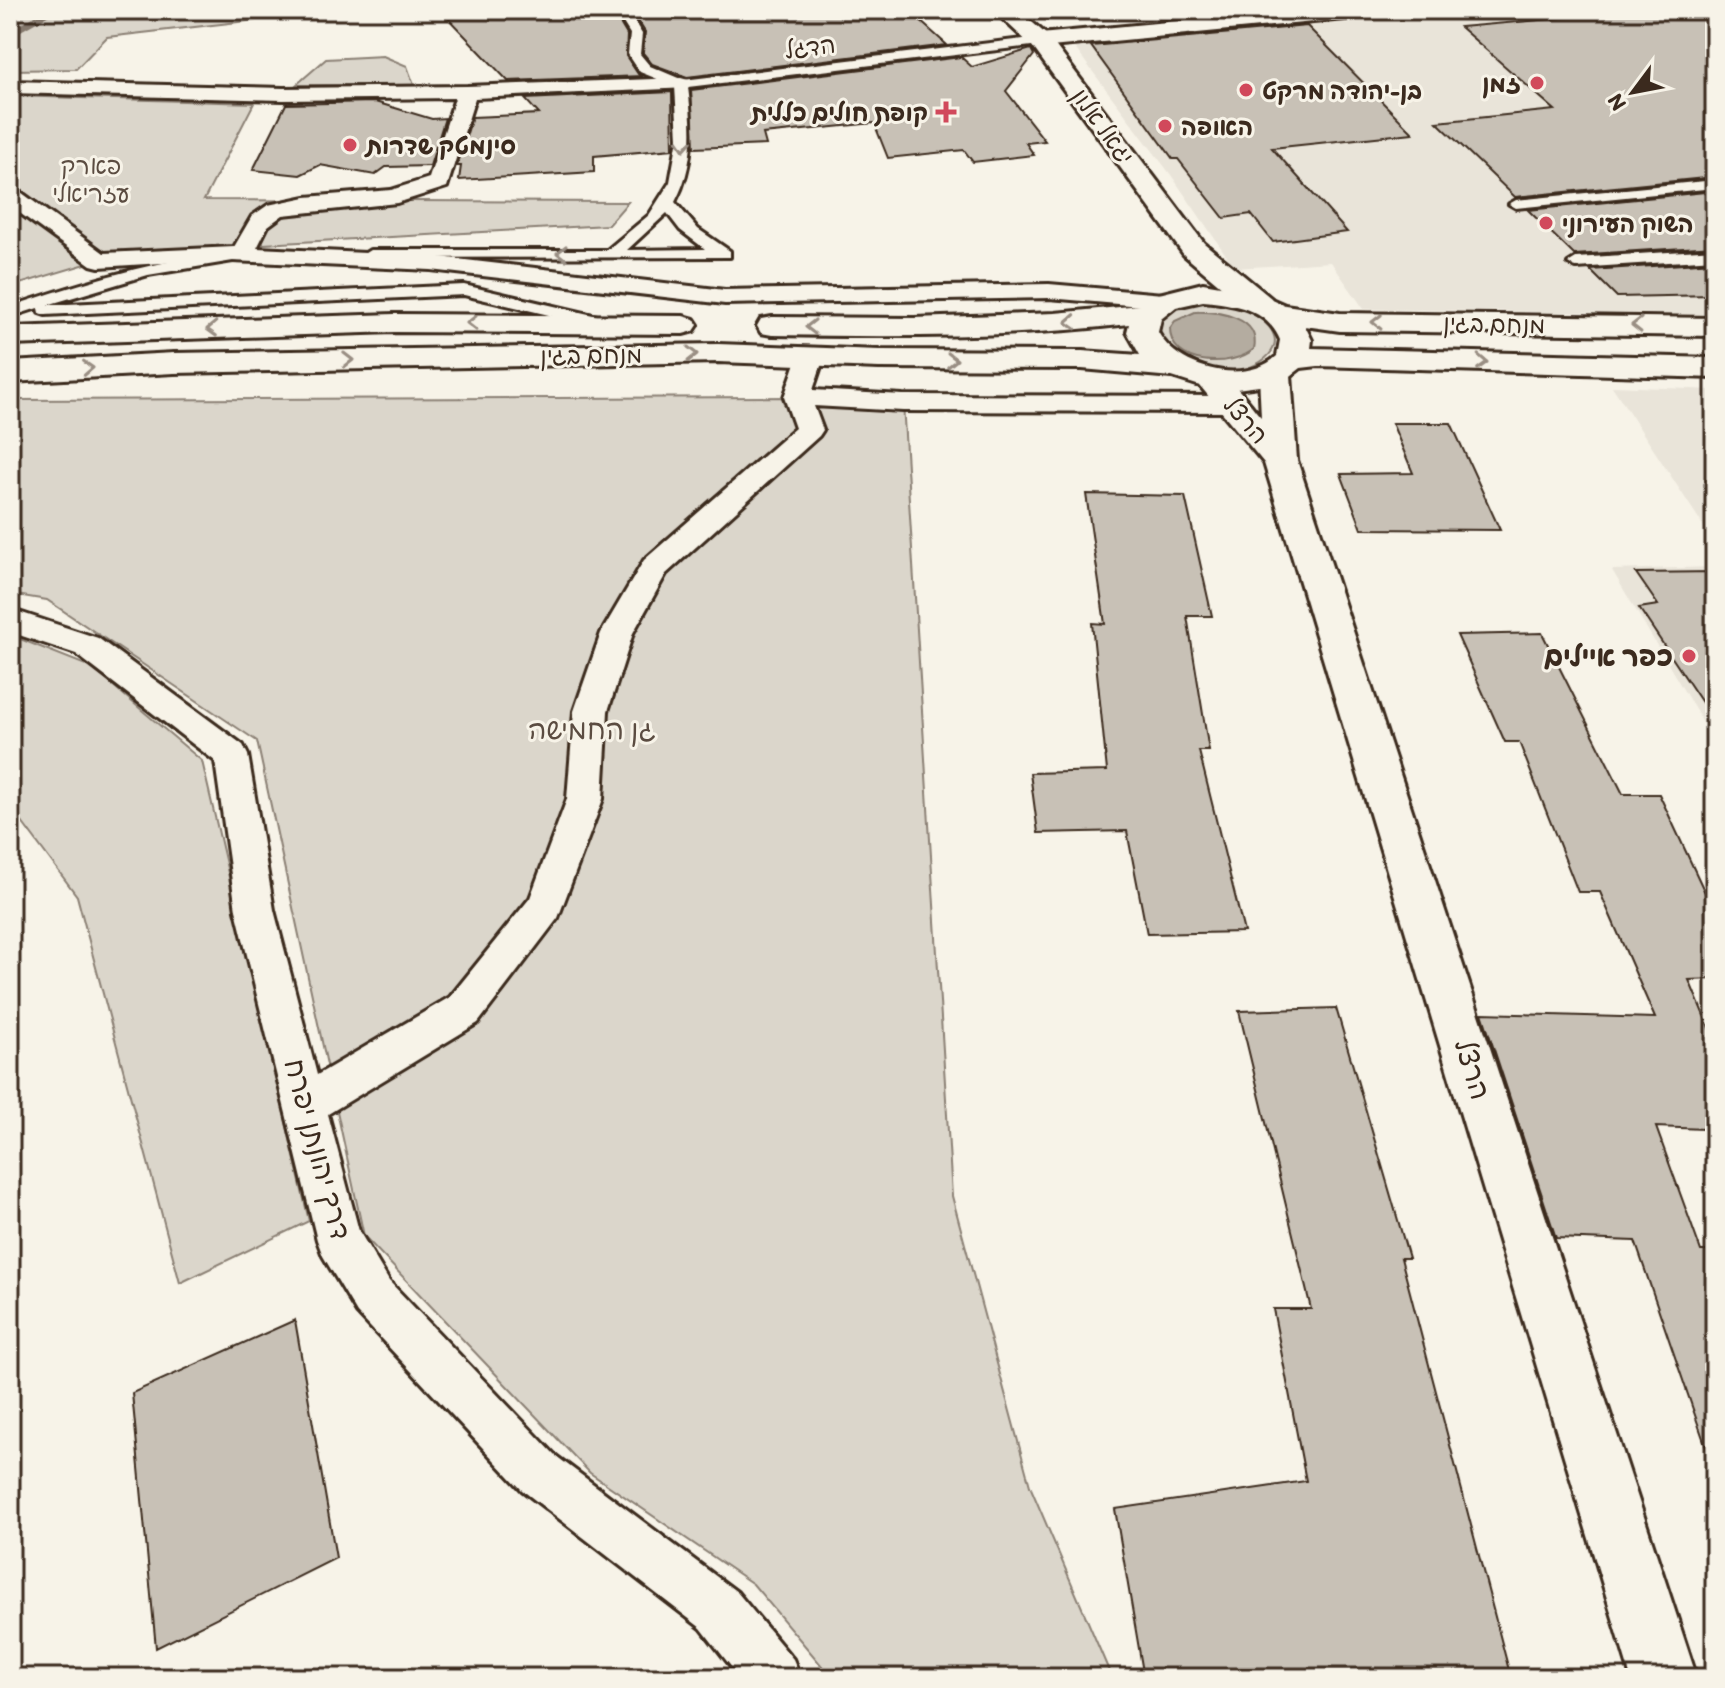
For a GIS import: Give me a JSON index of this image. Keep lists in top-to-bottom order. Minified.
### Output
{"streets":{"main road":["יגאל אלון","מנחם בגין","הרצל"],"street":["דרך יהונתן יפרח"],"lane":["הדגל"]},"crossings":[["הדגל","יגאל אלון"],["יגאל אלון","מנחם בגין"],["יגאל אלון","הרצל"],["מנחם בגין","הרצל"]],"parks":["פארק עזריאלי","גן החמישה"],"places":{"other":["זמן","בן-יהודה מרקט","האופה","סינמטק שדרות","השוק העירוני","כפר איילים"],"health":["קופת חולים כללית"]},"north":"bottom left"}
